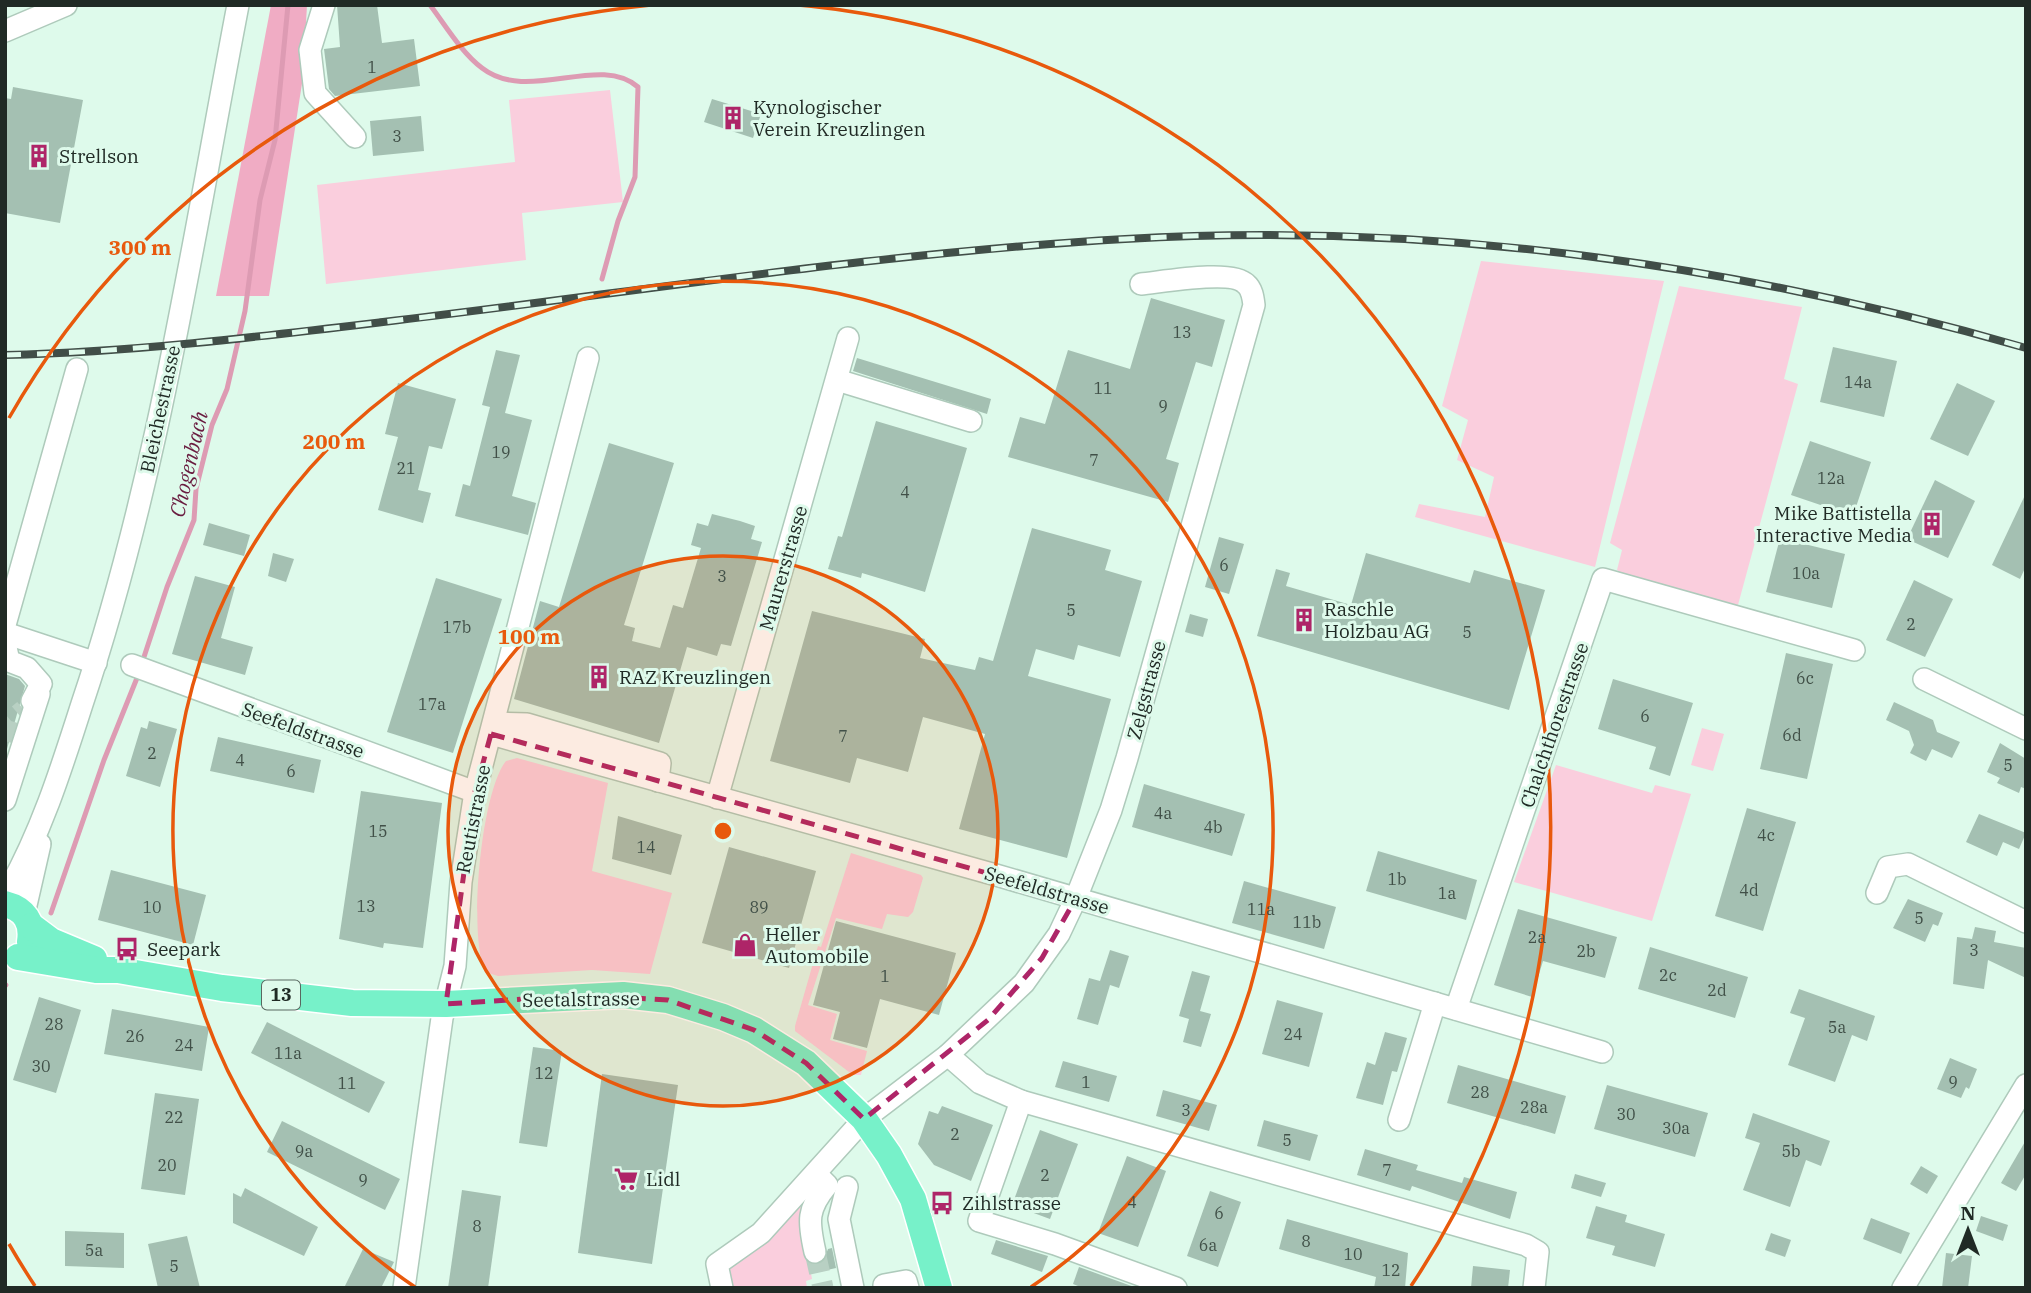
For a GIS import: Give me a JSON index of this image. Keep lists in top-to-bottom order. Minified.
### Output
{"streets":{"main road":["13","Seetalstrasse"],"street":["Bleichestrasse","Maurerstrasse","Zelgstrasse","Chalchthorestrasse","Seefeldstrasse","Reutistrasse"]},"crossings":[["Bleichestrasse","Seetalstrasse"],["Maurerstrasse","Seefeldstrasse"],["Zelgstrasse","Seefeldstrasse"],["Zelgstrasse","Seetalstrasse"],["Chalchthorestrasse","Seefeldstrasse"],["Seefeldstrasse","Reutistrasse"],["Reutistrasse","Seetalstrasse"]],"water":["Chogenbach"],"places":{"building":["Kynologischer Verein Kreuzlingen","Strellson","Mike Battistella Interactive Media","Raschle Holzbau AG","RAZ Kreuzlingen"],"shop":["Heller Automobile"],"bus stop":["Seepark","Zihlstrasse"],"supermarket":["Lidl"]},"house_numbers":["1","3","13","14a","11","9","19","7","21","12a","4","6","10a","3","5","2","17b","5","6c","17a","6","6d","7","2","4","5","6","4a","4b","15","4c","14","1b","4d","1a","13","10","89","11a","5","11b","2a","3","2b","2c","1","2d","28","5a","24","26","24","11a","30","12","1","9","11","28","28a","3","30","22","30a","2","5","9a","5b","20","7","2","9","4","6","8","8","6a","5a","10","5","12"],"north":"top","rings":["300 m","200 m","100 m"]}
